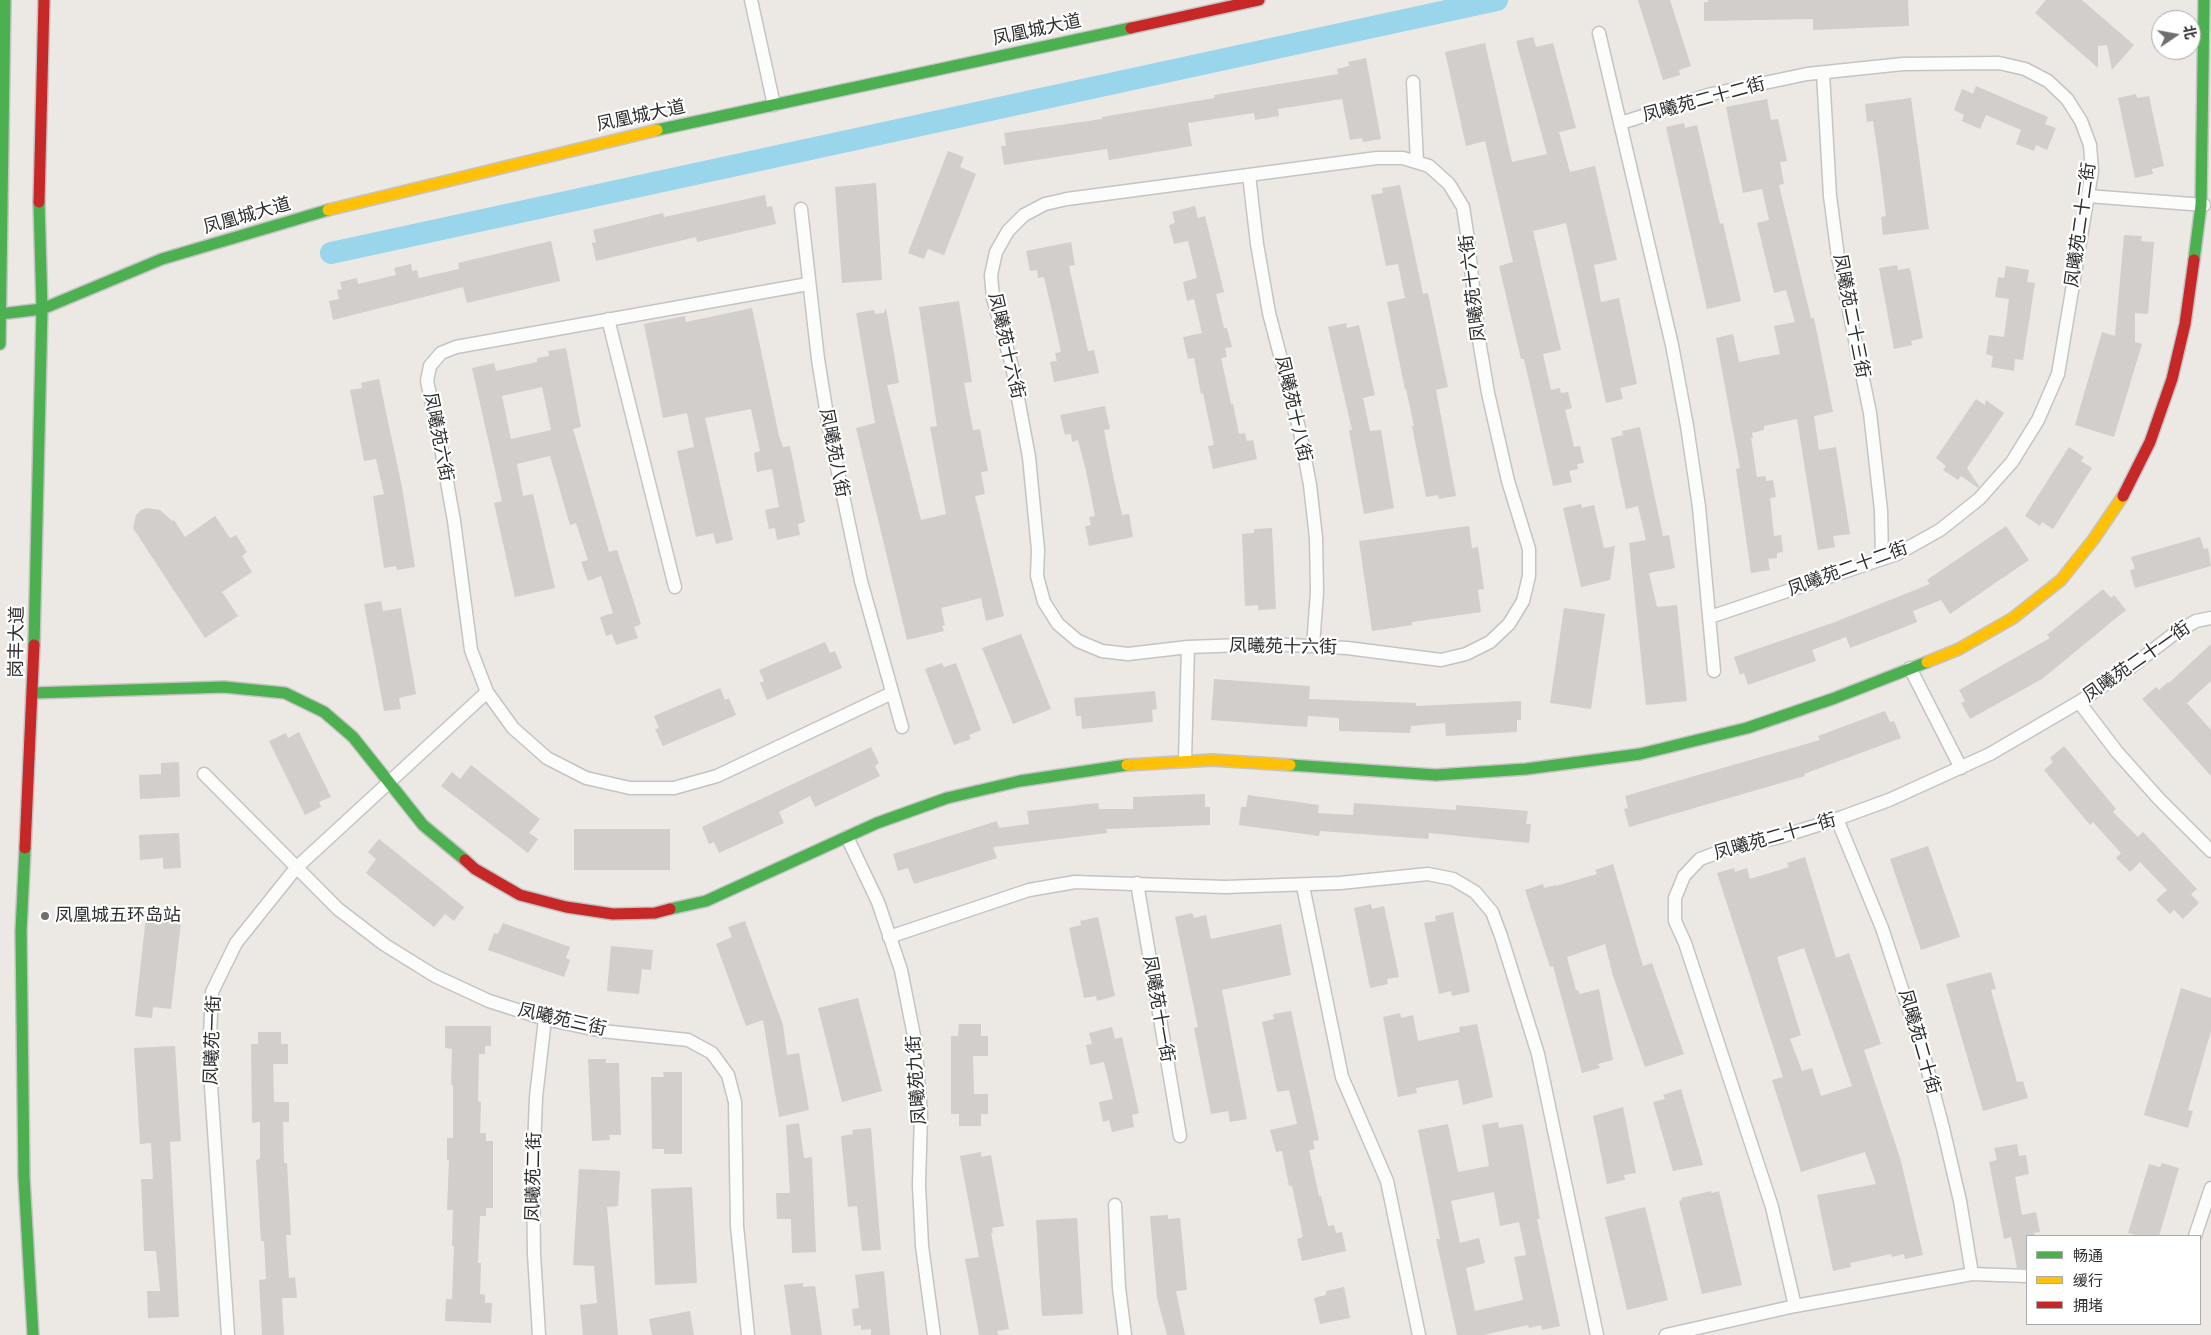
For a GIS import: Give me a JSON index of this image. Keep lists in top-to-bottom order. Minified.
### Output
{"streets":{"main road":["凤凰城大道","岗丰大道"],"lane":["凤曦苑二十二街","凤曦苑十六街","凤曦苑二十三街","凤曦苑十八街","凤曦苑六街","凤曦苑八街","凤曦苑二十一街","凤曦苑十一街","凤曦苑三街","凤曦苑一街","凤曦苑二十街","凤曦苑九街","凤曦苑二街"]},"crossings":[["凤凰城大道","岗丰大道"],["凤曦苑二十二街","凤曦苑二十三街"],["凤曦苑十六街","凤曦苑十八街"],["凤曦苑六街","凤曦苑八街"],["凤曦苑六街","凤曦苑一街"],["凤曦苑二十一街","凤曦苑二十街"],["凤曦苑三街","凤曦苑一街"],["凤曦苑三街","凤曦苑二街"]],"places":["凤凰城五环岛站"],"legend":["畅通","缓行","拥堵"],"north":"right"}
